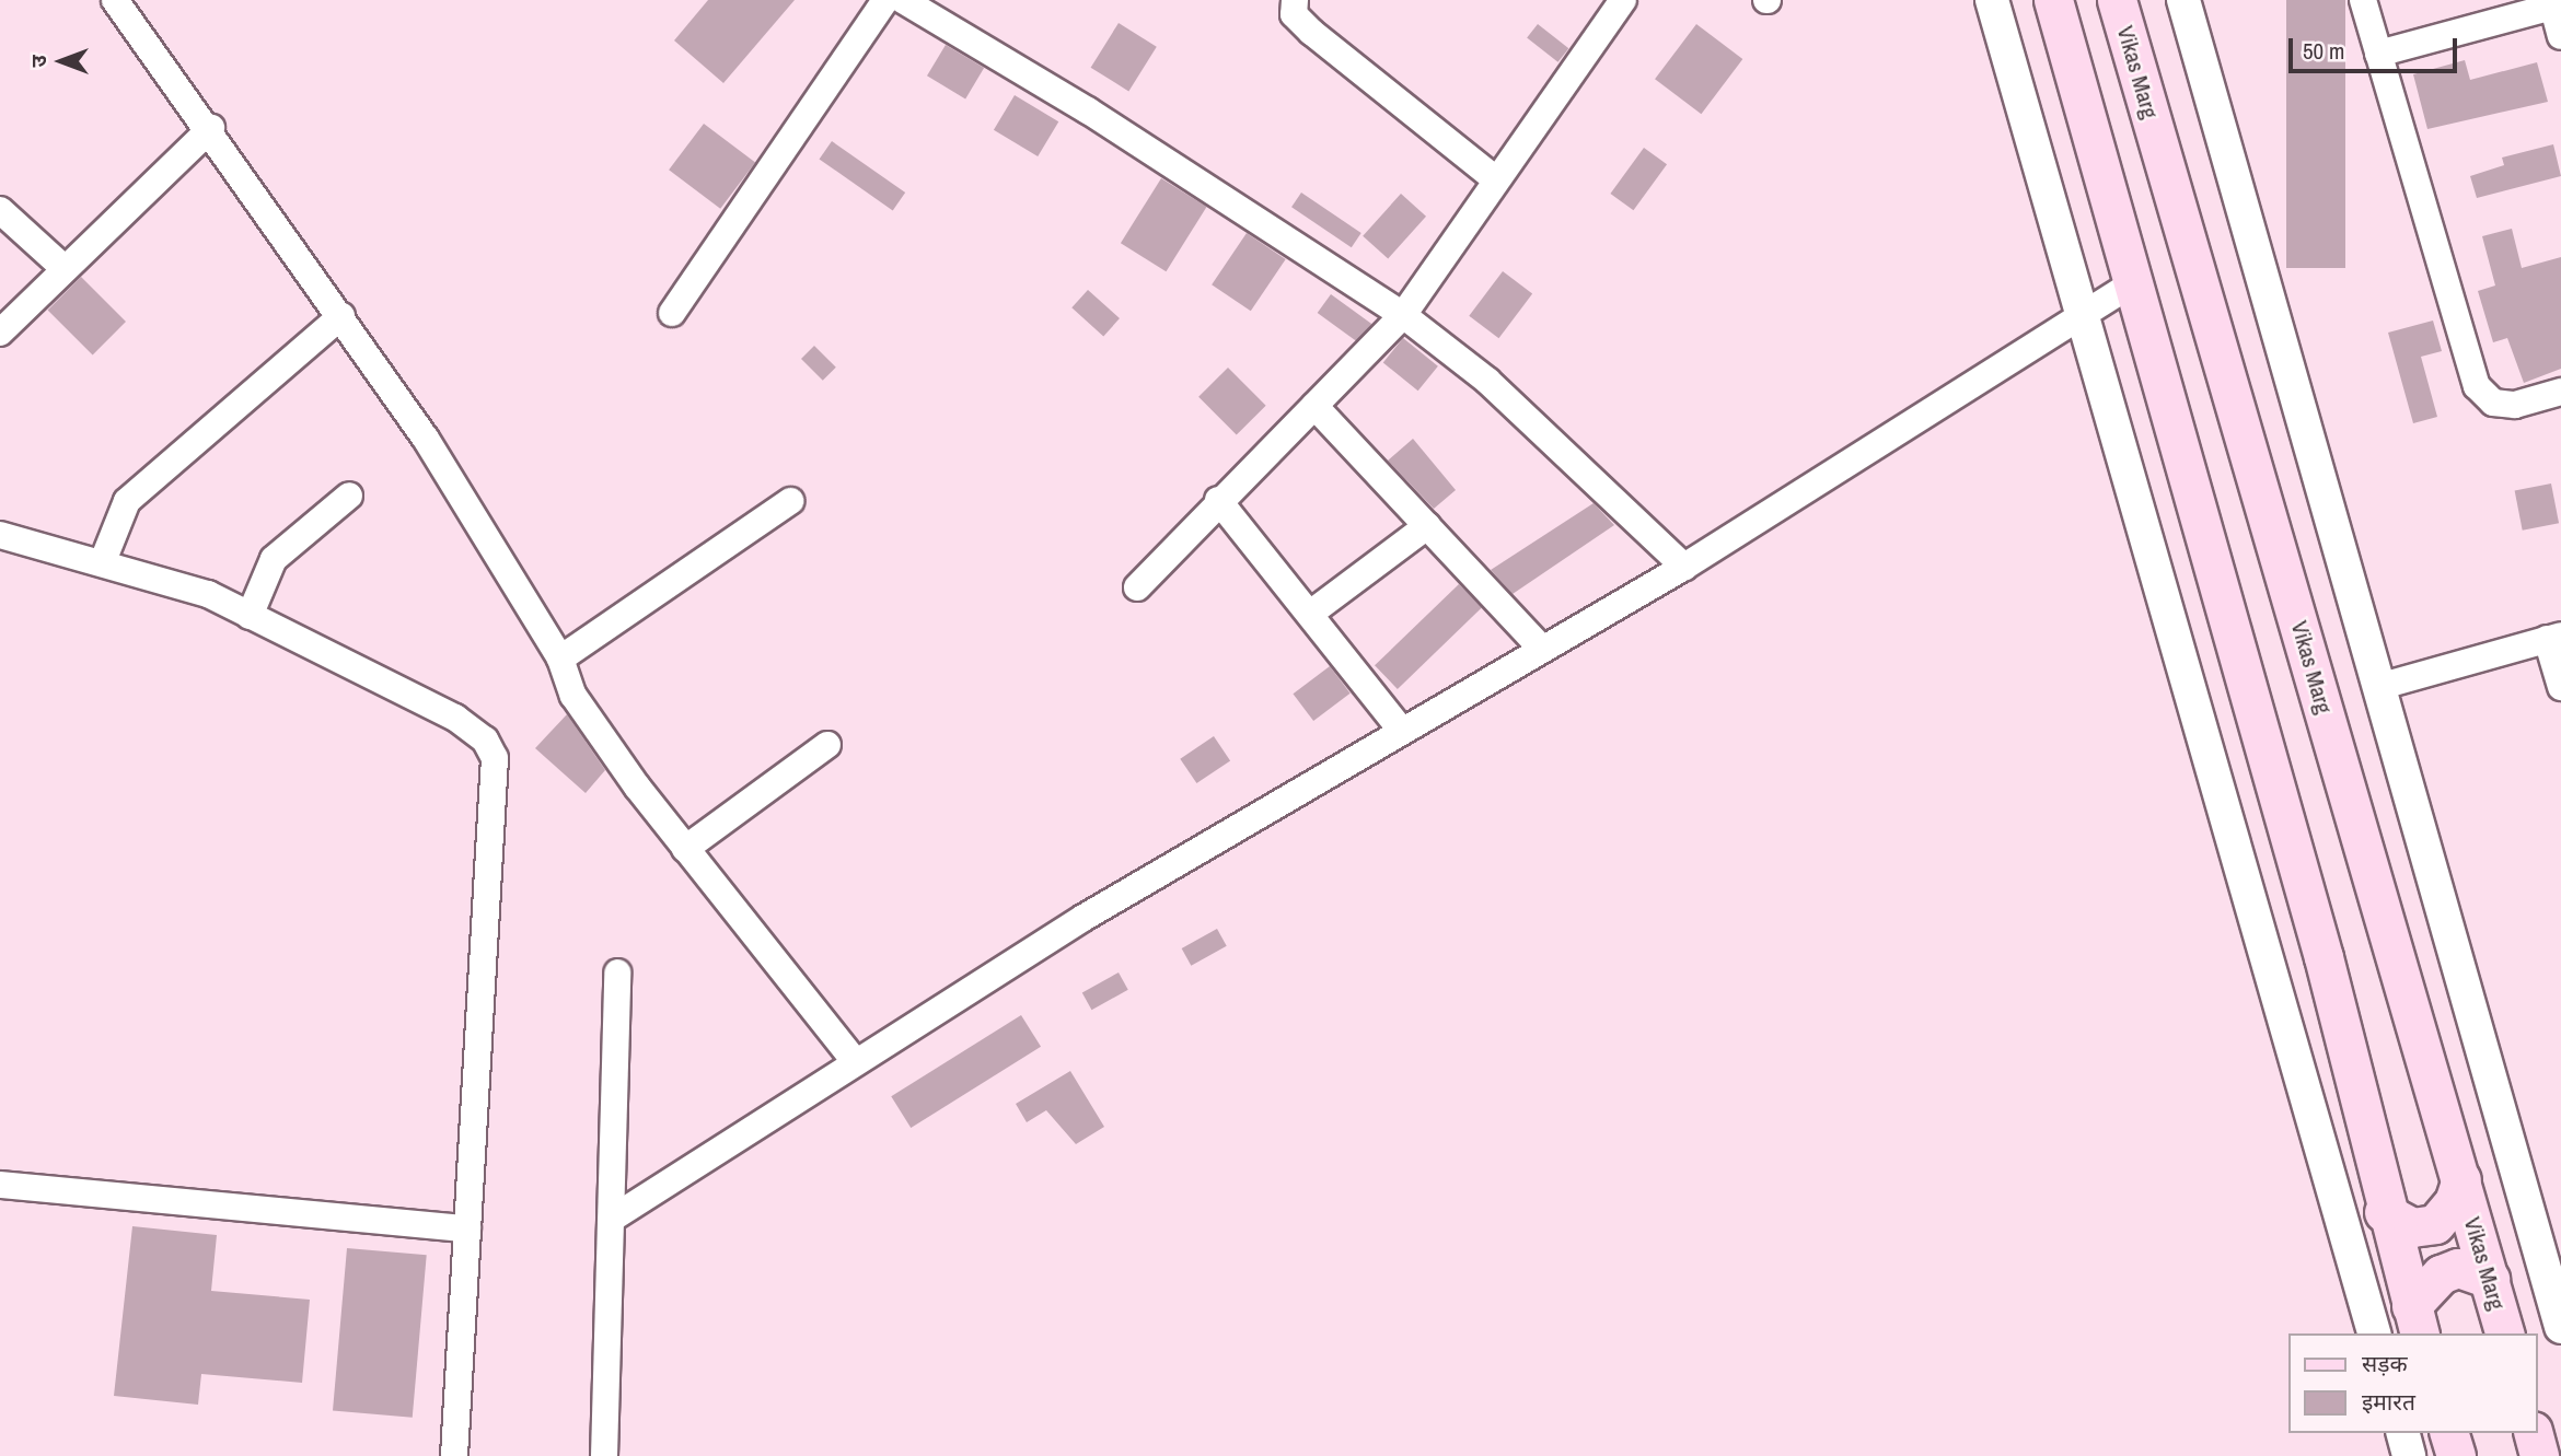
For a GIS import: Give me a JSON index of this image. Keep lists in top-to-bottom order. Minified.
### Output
{"streets":{"main road":["Vikas Marg"]},"legend":["सड़क","इमारत"],"scale_bar":"50 m","north":"left"}
